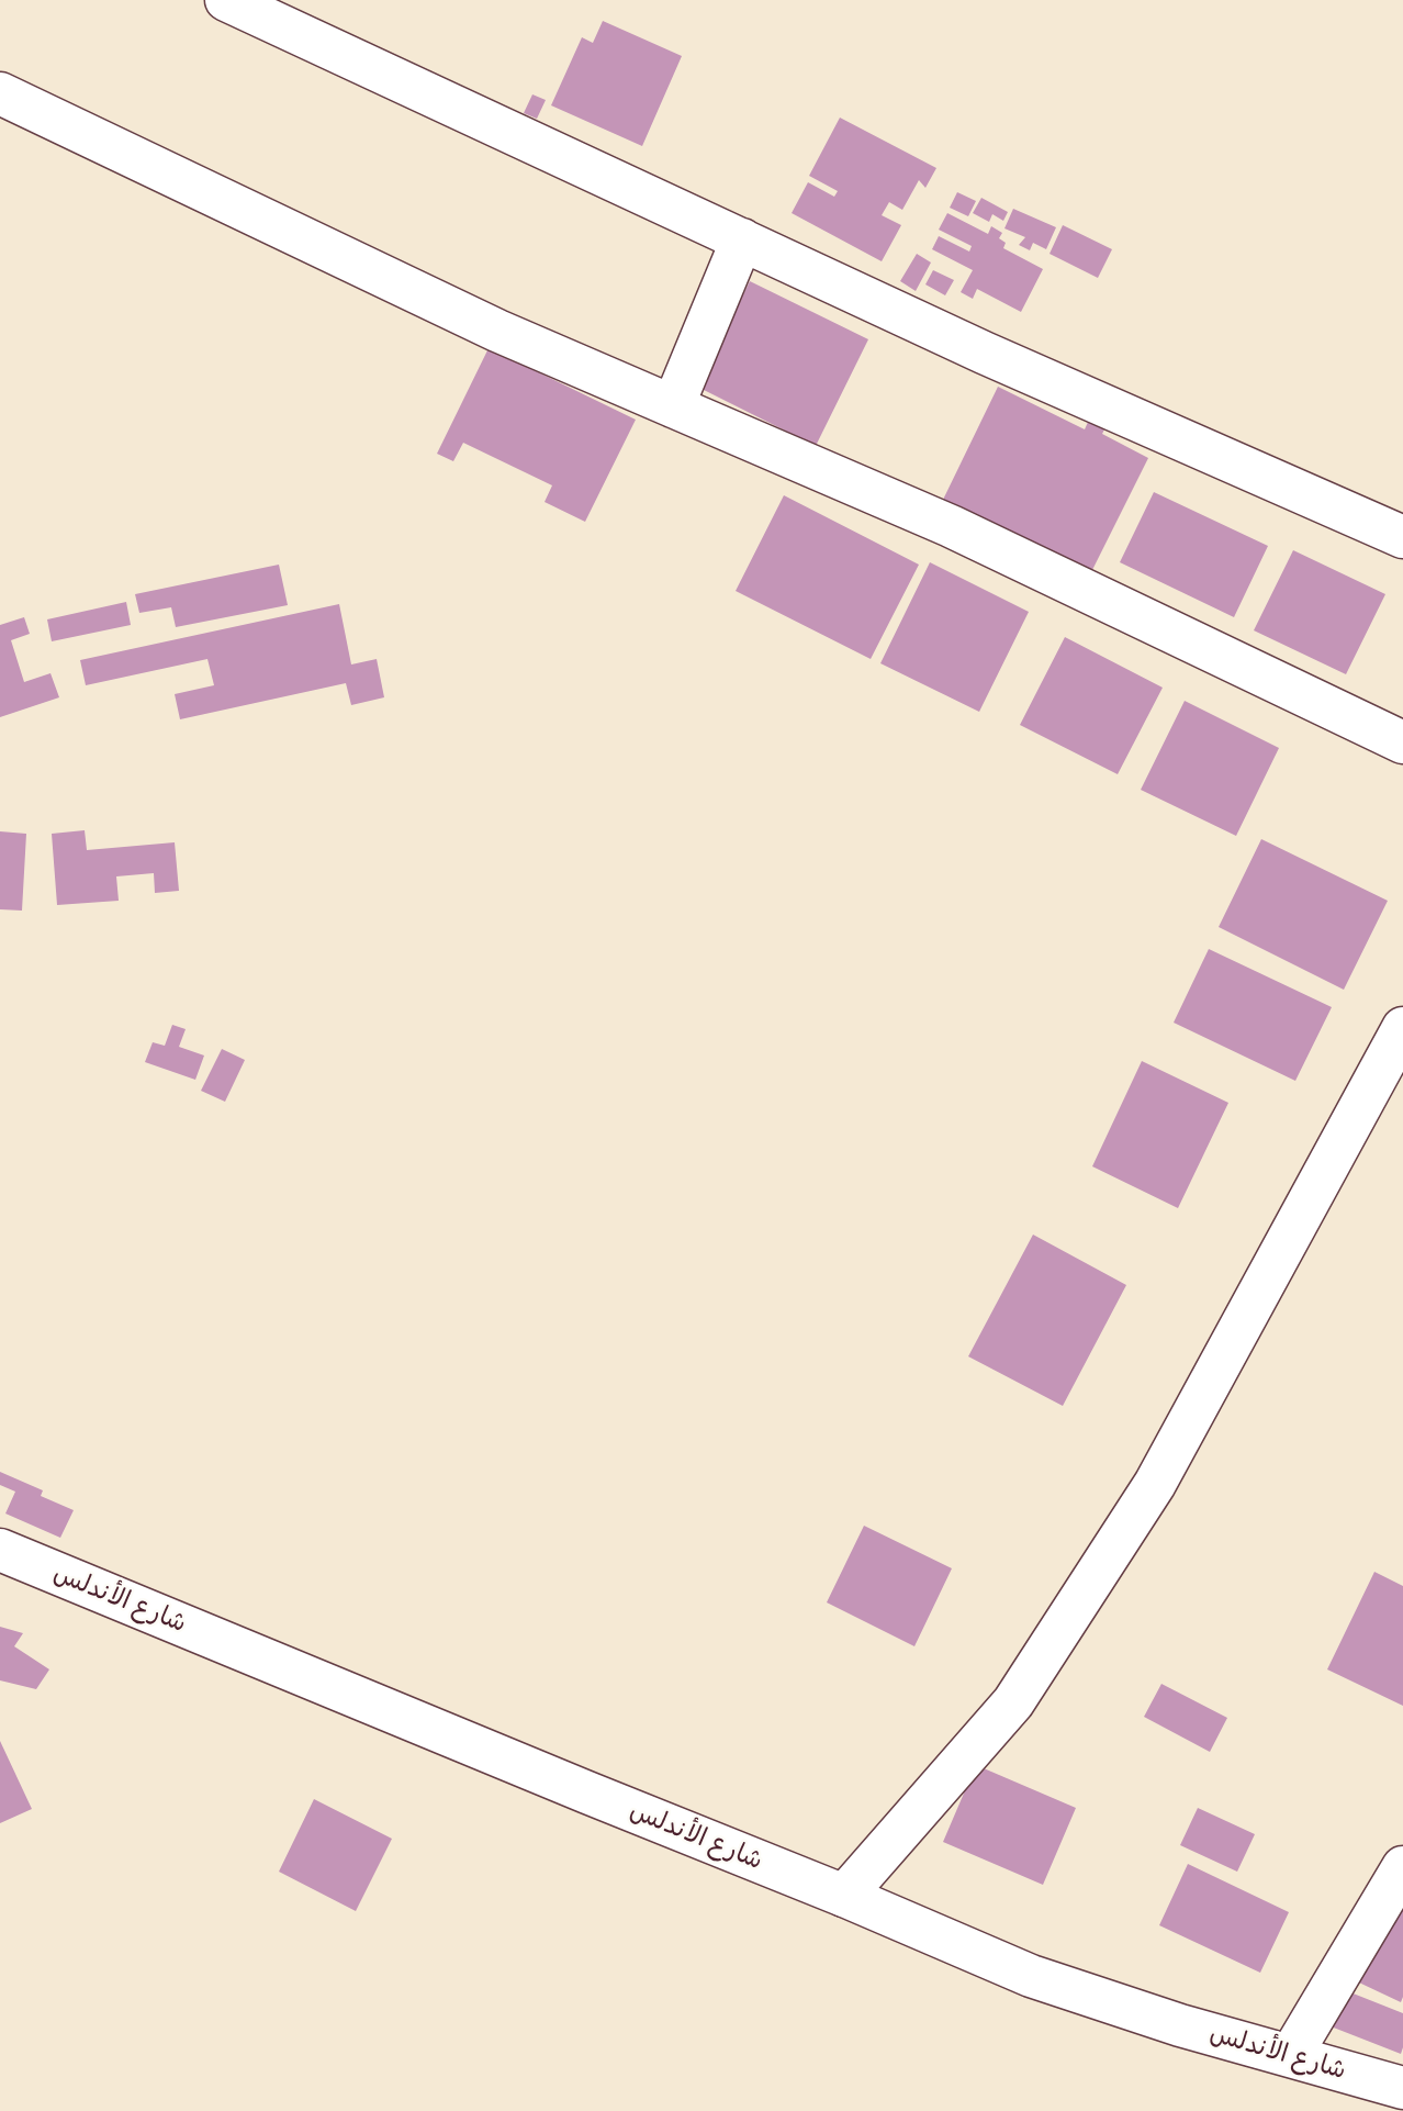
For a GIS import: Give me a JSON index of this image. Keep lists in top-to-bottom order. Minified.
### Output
{"streets":{"street":["شارع الأندلس"]}}
